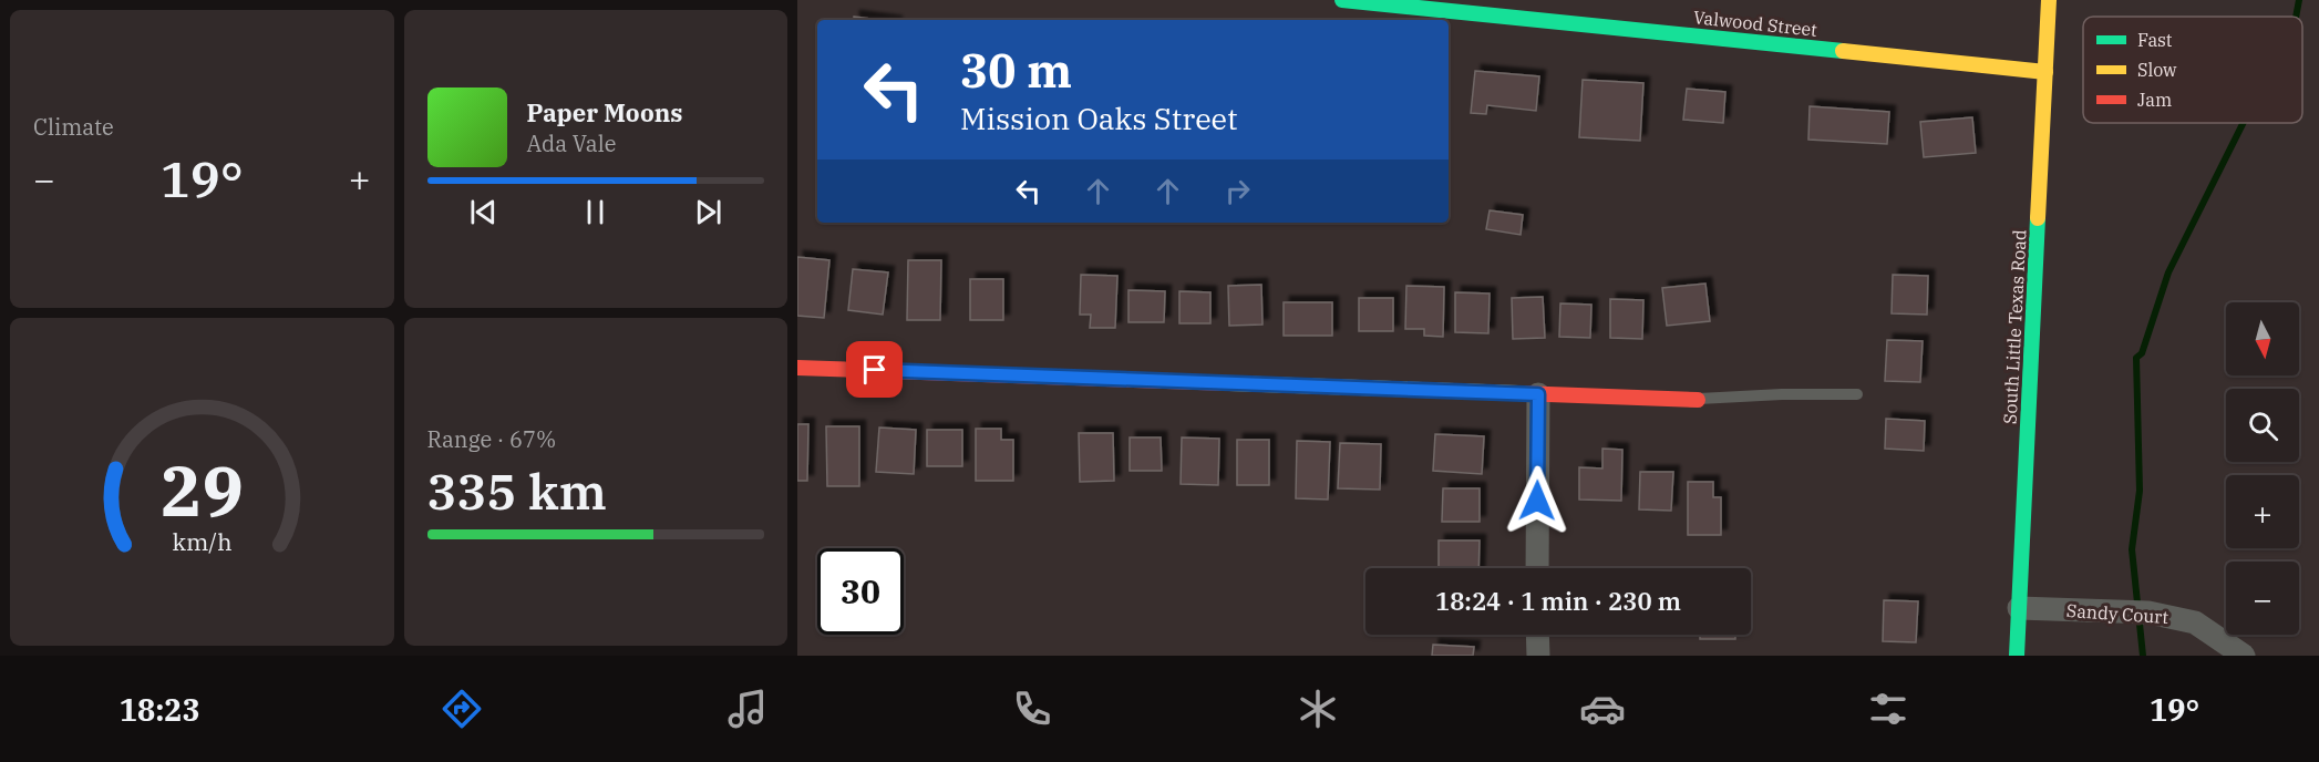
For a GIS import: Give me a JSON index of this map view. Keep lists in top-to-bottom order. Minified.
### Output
{"streets":{"street":["Valwood Street","South Little Texas Road","Sandy Court"]},"crossings":[["Valwood Street","South Little Texas Road"],["South Little Texas Road","Sandy Court"]],"legend":["Fast","Slow","Jam"],"north":"bottom","page":{"tile":["Climate",["Range · 67%","335 km"]],"turn":["30 m","Mission Oaks Street"],"song":["Paper Moons","Ada Vale"],"heat":["−","19°","+"],"map_buttons":["+","−"],"limit":"30","trip":"18:24 · 1 min · 230 m","tabs":["18:23","19°"],"gauge":["29","km/h"]}}
